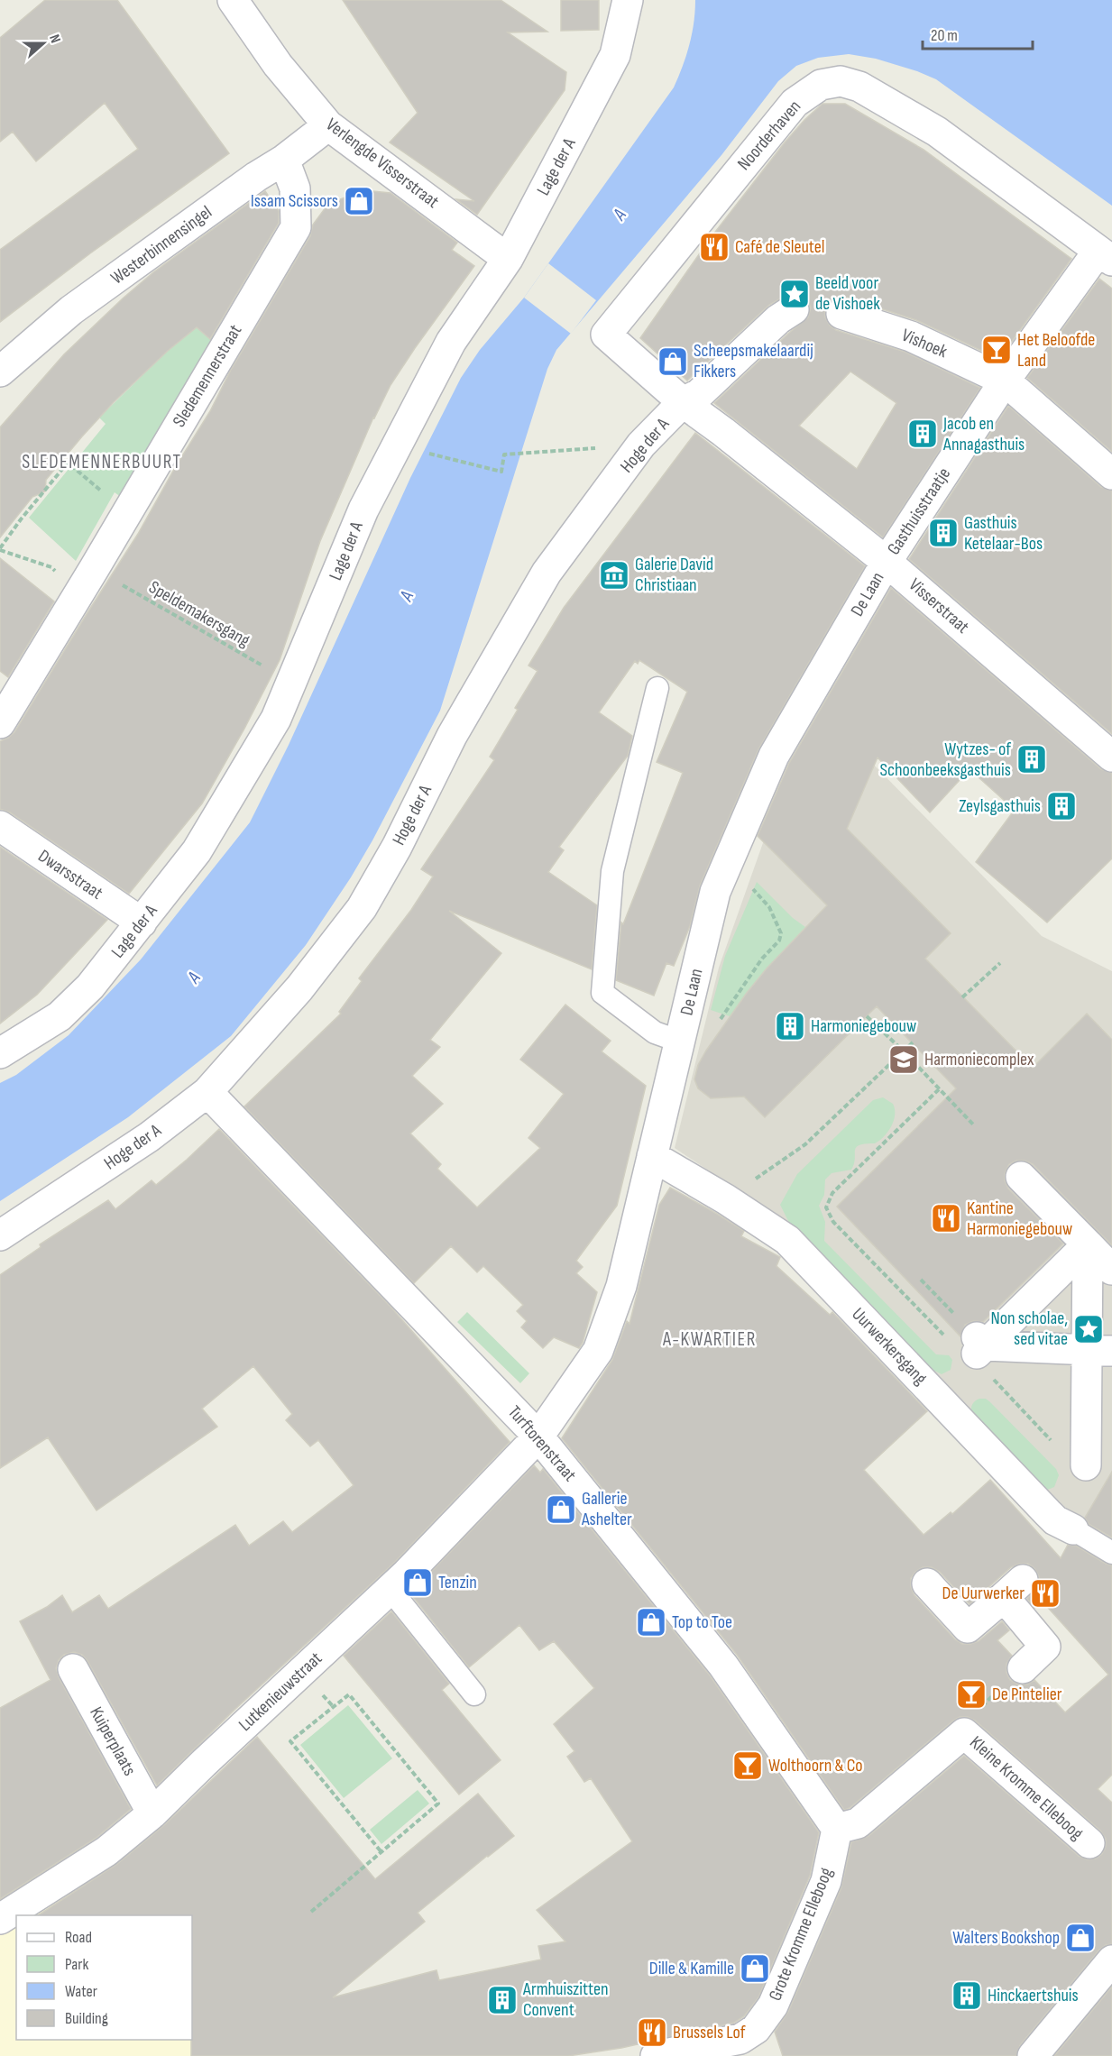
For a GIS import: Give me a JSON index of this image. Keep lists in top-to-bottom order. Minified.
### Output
{"streets":{"street":["Noorderhaven","Verlengde Visserstraat","Lage der A","Westerbinnensingel","Vishoek","Sledemennerstraat","Hoge der A","Gasthuisstraatje","De Laan","Visserstraat","Dwarsstraat","Uurwerkersgang","Turftorenstraat","Lutkenieuwstraat","Kuiperplaats","Kleine Kromme Elleboog","Grote Kromme Elleboog"],"path":["Speldemakersgang"]},"crossings":[["Noorderhaven","Hoge der A"],["Noorderhaven","Gasthuisstraatje"],["Verlengde Visserstraat","Lage der A"],["Verlengde Visserstraat","Westerbinnensingel"],["Lage der A","Speldemakersgang"],["Lage der A","Dwarsstraat"],["Westerbinnensingel","Sledemennerstraat"],["Vishoek","Gasthuisstraatje"],["Sledemennerstraat","Speldemakersgang"],["Hoge der A","Visserstraat"],["Hoge der A","Turftorenstraat"],["Gasthuisstraatje","De Laan"],["Gasthuisstraatje","Visserstraat"],["De Laan","Visserstraat"],["De Laan","Uurwerkersgang"],["De Laan","Turftorenstraat"],["De Laan","Lutkenieuwstraat"],["Turftorenstraat","Lutkenieuwstraat"],["Turftorenstraat","Kleine Kromme Elleboog"],["Turftorenstraat","Grote Kromme Elleboog"],["Lutkenieuwstraat","Kuiperplaats"],["Kleine Kromme Elleboog","Grote Kromme Elleboog"]],"districts":["SLEDEMENNERBUURT","A-KWARTIER"],"water":["A"],"places":{"shop":["Issam Scissors","Scheepsmakelaardij Fikkers","Gallerie Ashelter","Tenzin","Top to Toe","Walters Bookshop","Dille & Kamille"],"restaurant":["Café de Sleutel","Kantine Harmoniegebouw","De Uurwerker","Brussels Lof"],"place":["Beeld voor de Vishoek","Non scholae, sed vitae"],"bar":["Het Beloofde Land","De Pintelier","Wolthoorn & Co"],"building":["Jacob en Annagasthuis","Gasthuis Ketelaar-Bos","Wytzes- of Schoonbeeksgasthuis","Zeylsgasthuis","Harmoniegebouw","Hinckaertshuis","Armhuiszitten Convent"],"museum":["Galerie David Christiaan"],"school or university":["Harmoniecomplex"]},"legend":["Road","Park","Water","Building"],"scale_bar":"20 m","north":"right"}
